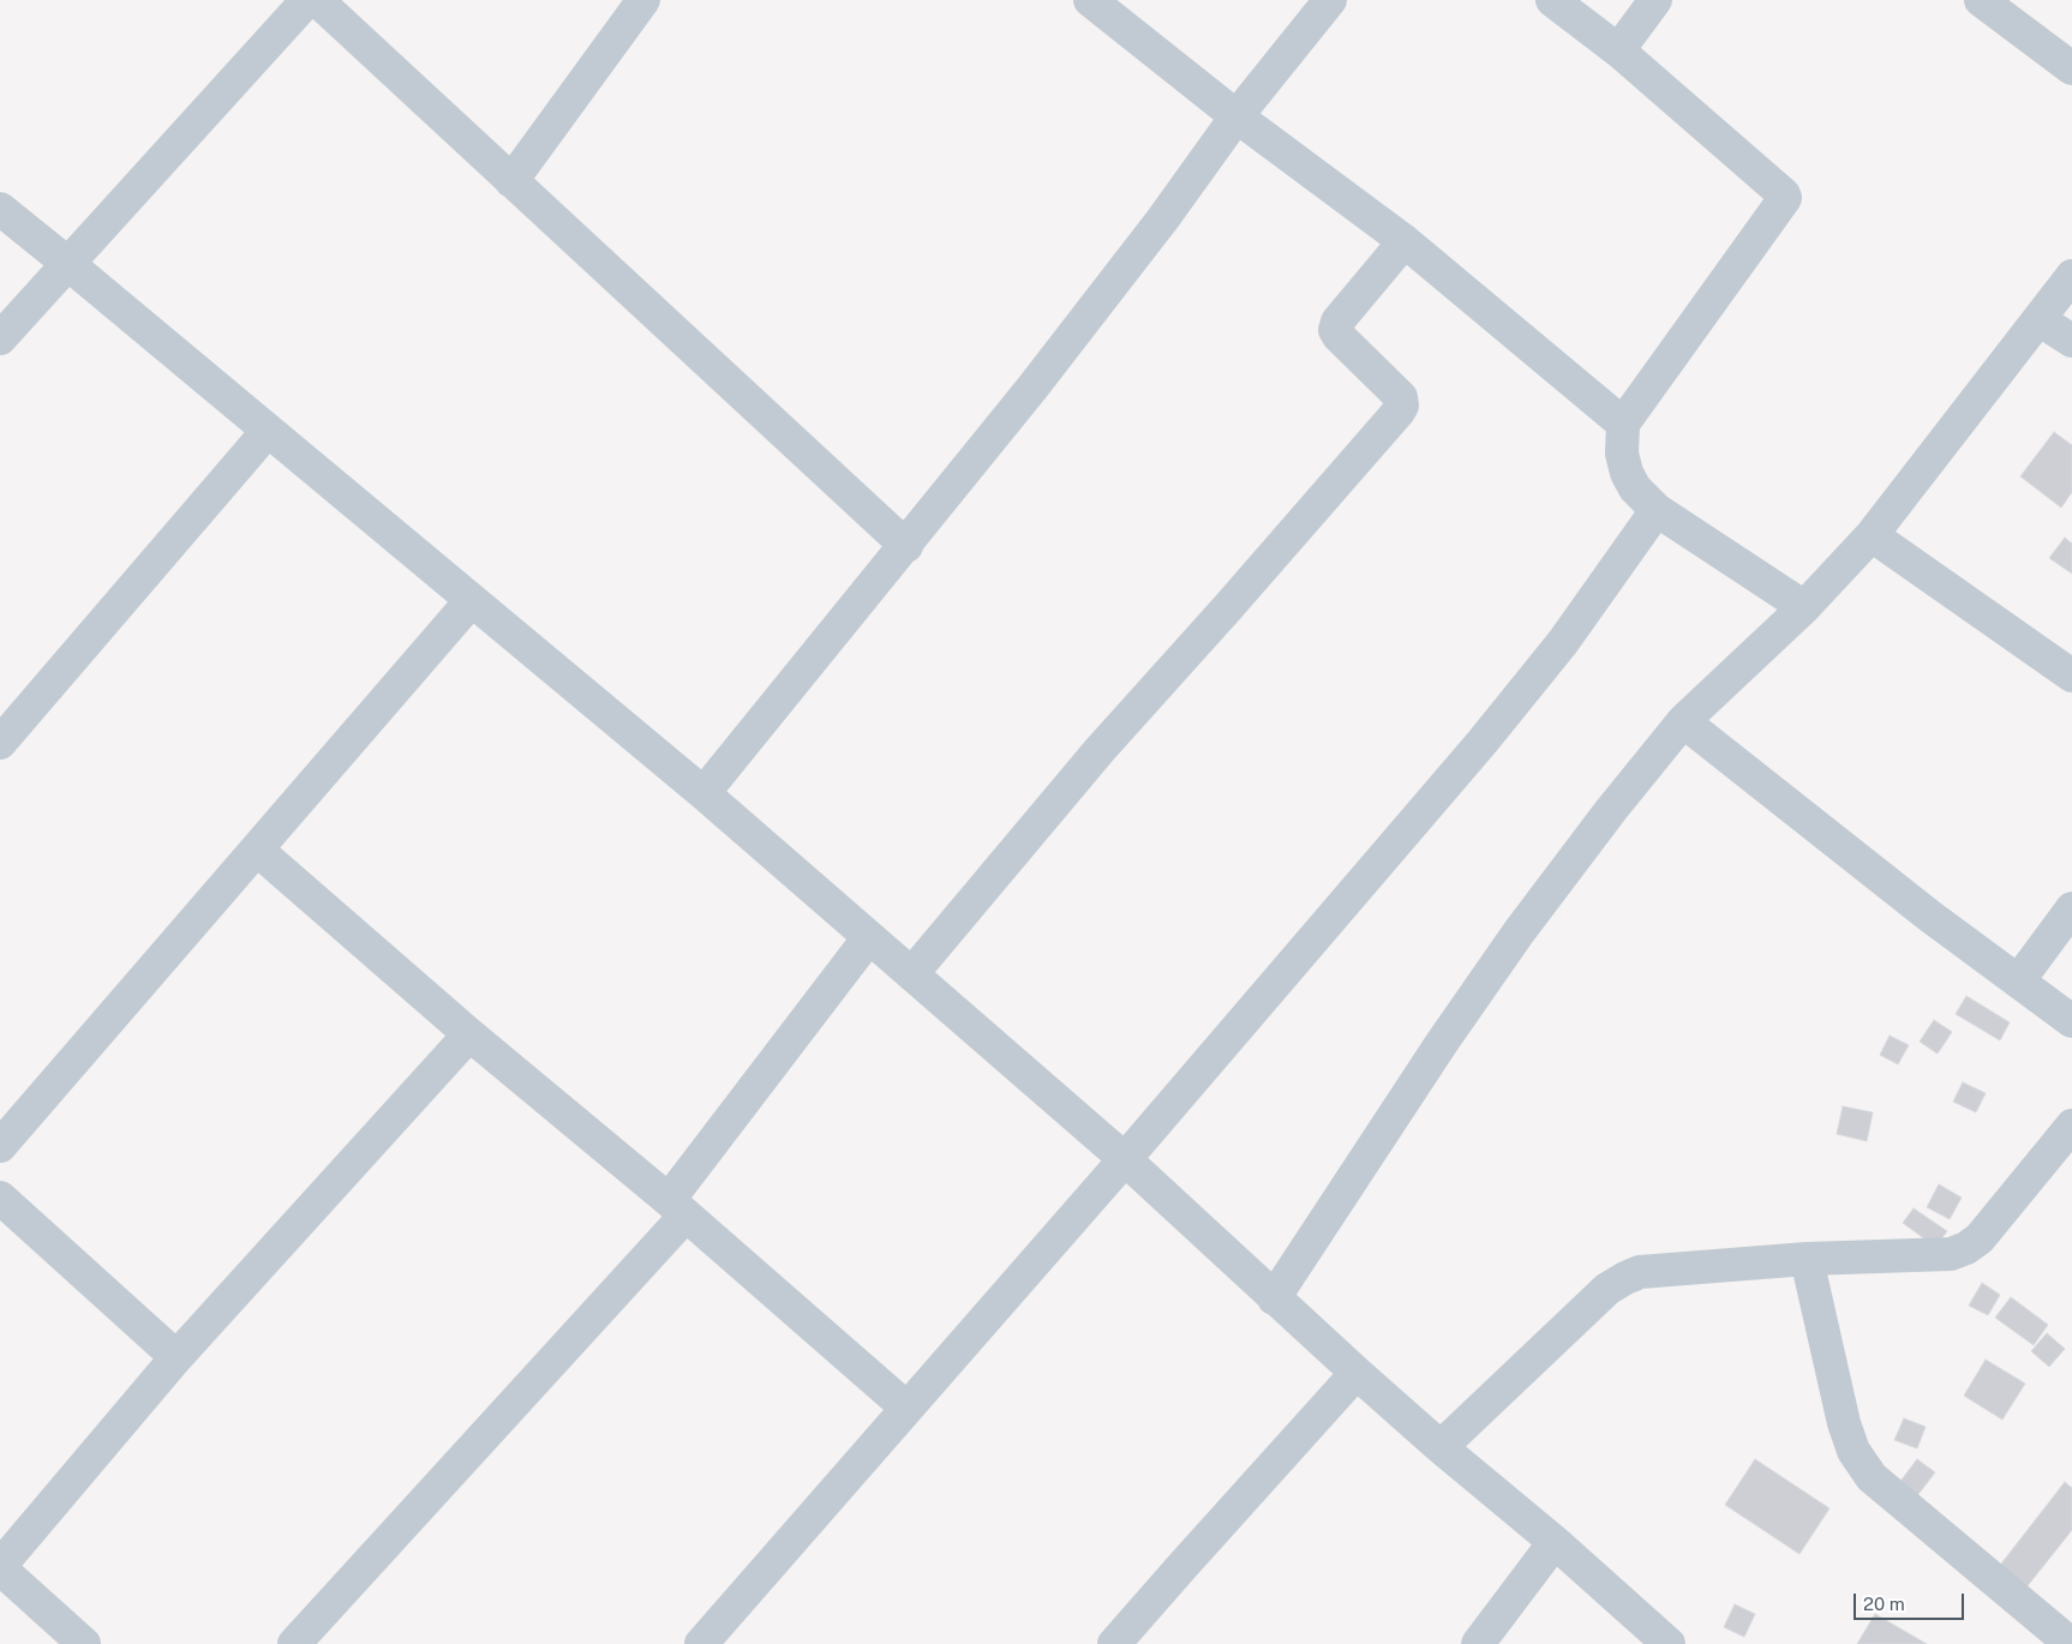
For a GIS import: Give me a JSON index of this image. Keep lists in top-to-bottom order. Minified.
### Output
{"scale_bar":"20 m"}
